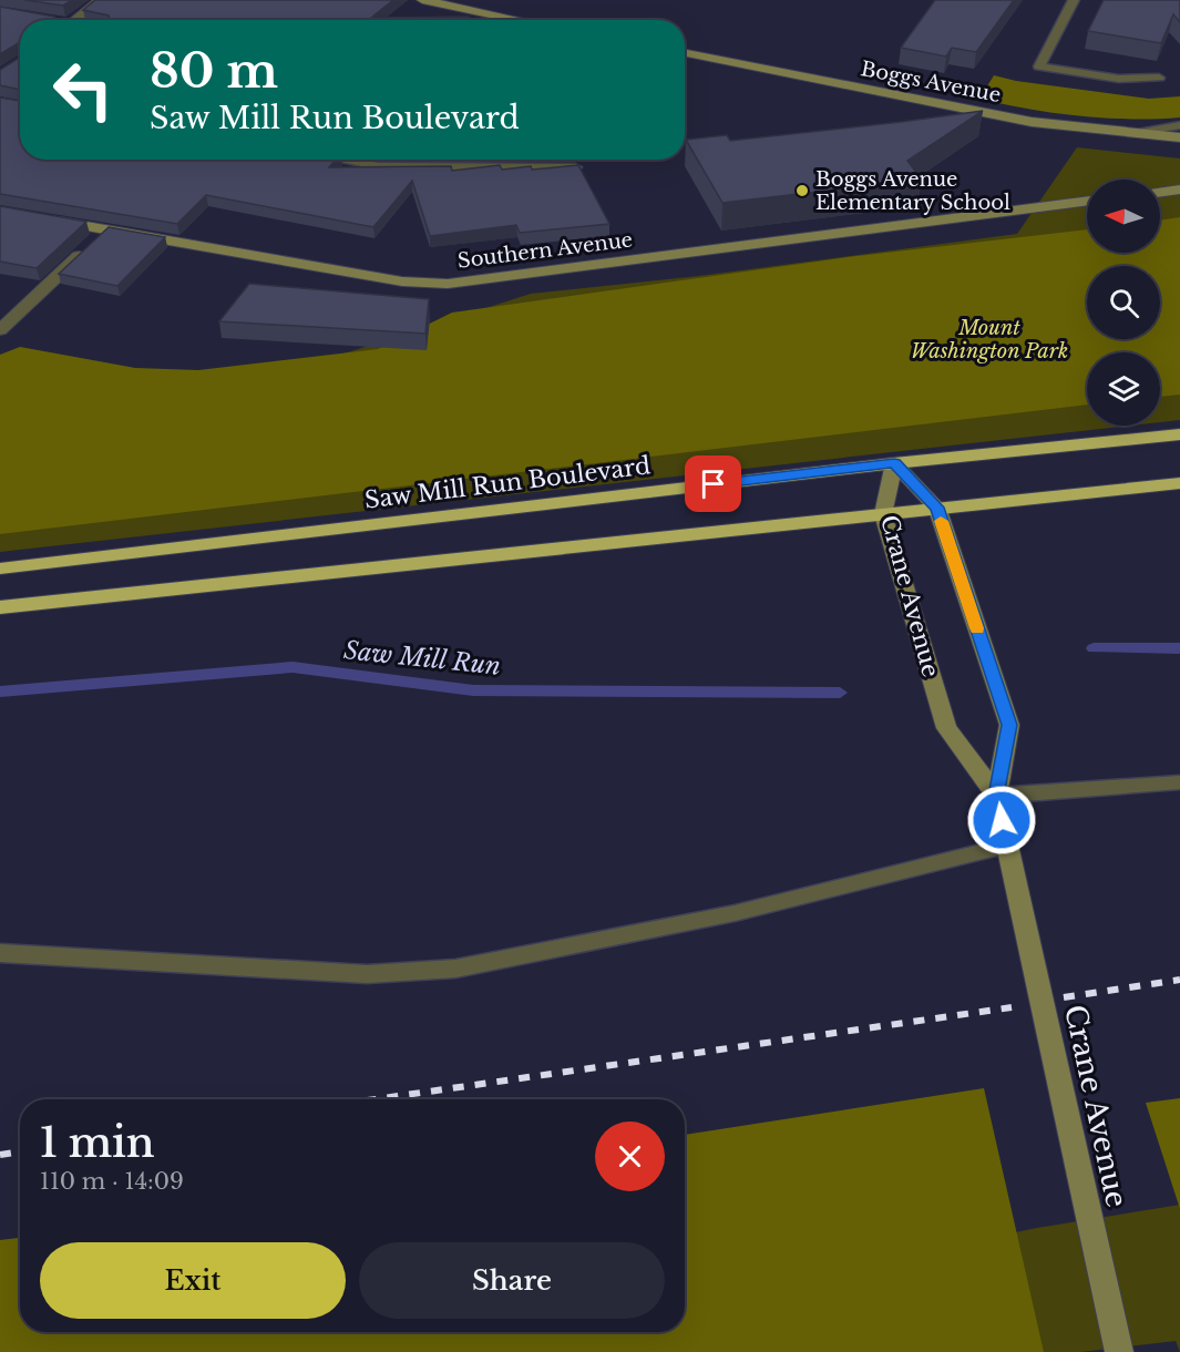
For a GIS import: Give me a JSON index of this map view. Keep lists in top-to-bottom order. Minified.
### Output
{"streets":{"highway":["Saw Mill Run Boulevard"],"street":["Boggs Avenue","Southern Avenue","Crane Avenue"]},"crossings":[["Saw Mill Run Boulevard","Crane Avenue"]],"water":["Saw Mill Run"],"parks":["Mount Washington Park"],"places":["Boggs Avenue Elementary School"],"north":"left","page":{"turn":["80 m","Saw Mill Run Boulevard"],"heading":["1 min","110 m · 14:09"],"buttons":["Exit","Share"]}}
